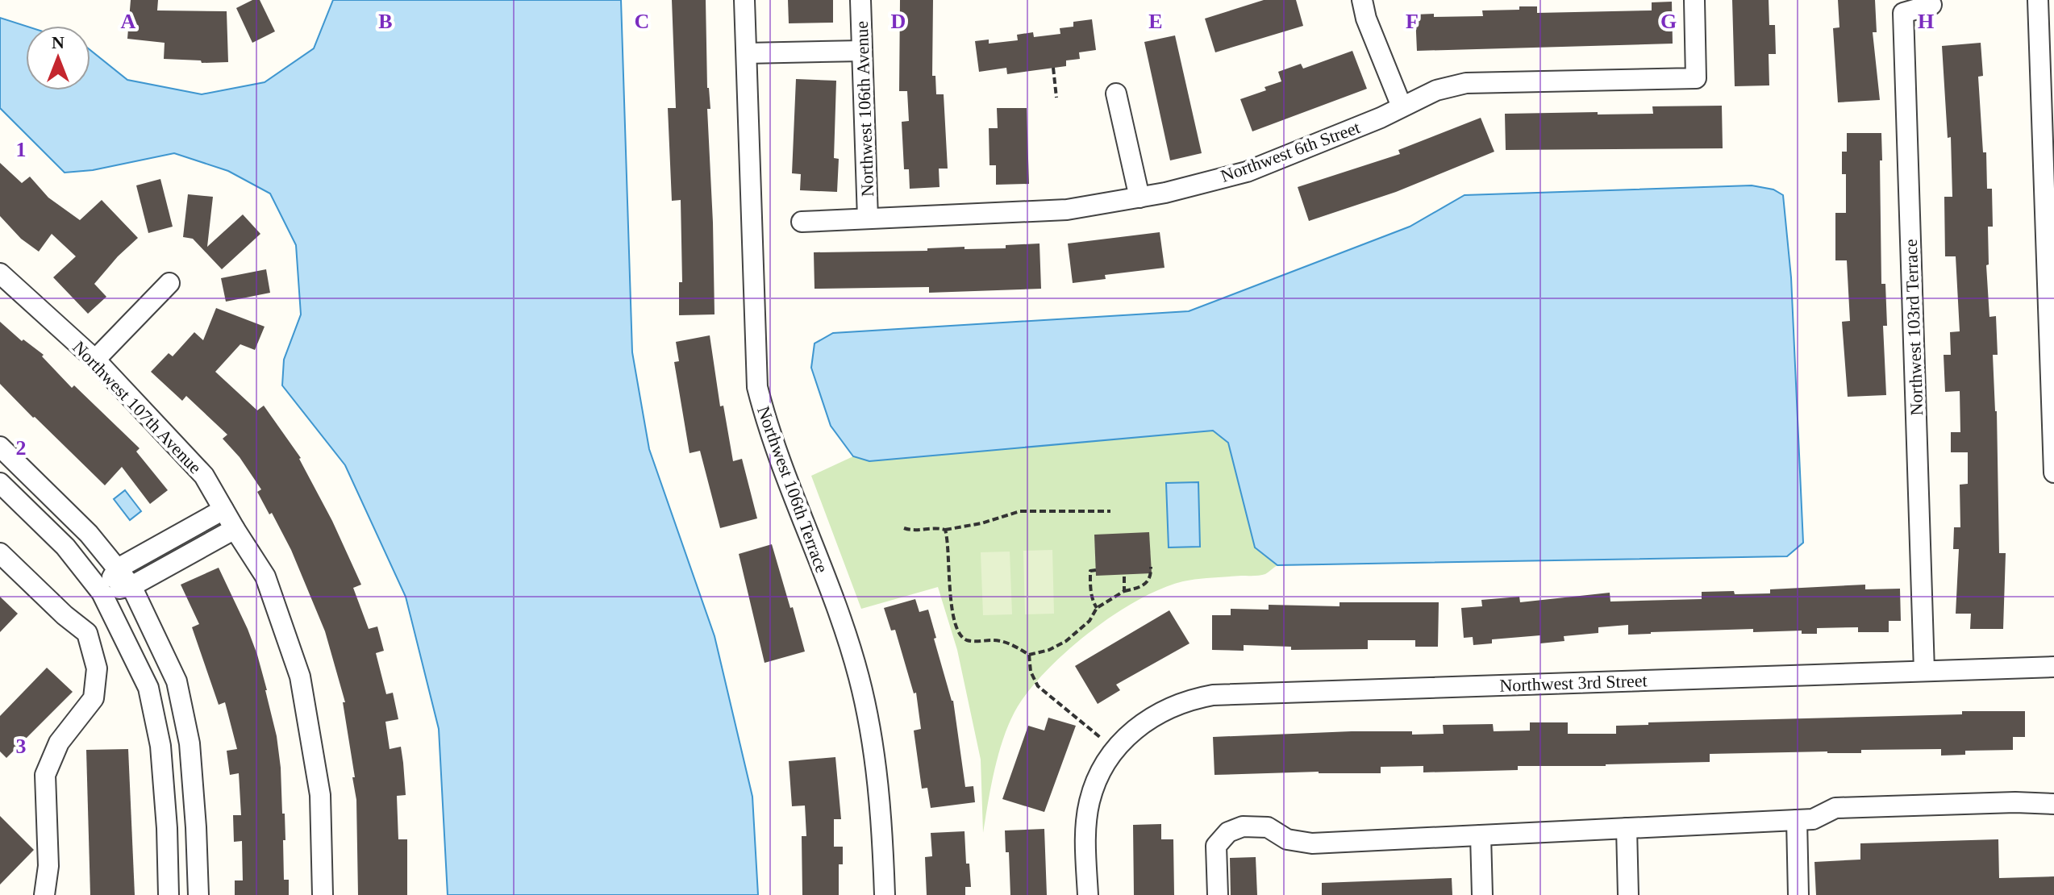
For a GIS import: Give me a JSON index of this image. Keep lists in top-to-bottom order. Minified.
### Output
{"streets":{"street":["Northwest 106th Avenue","Northwest 6th Street","Northwest 103rd Terrace","Northwest 107th Avenue","Northwest 106th Terrace","Northwest 3rd Street"]},"crossings":[["Northwest 106th Avenue","Northwest 6th Street"],["Northwest 103rd Terrace","Northwest 3rd Street"]],"north":"top","grid":{"columns":["A","B","C","D","E","F","G","H"],"rows":["1","2","3"]}}
